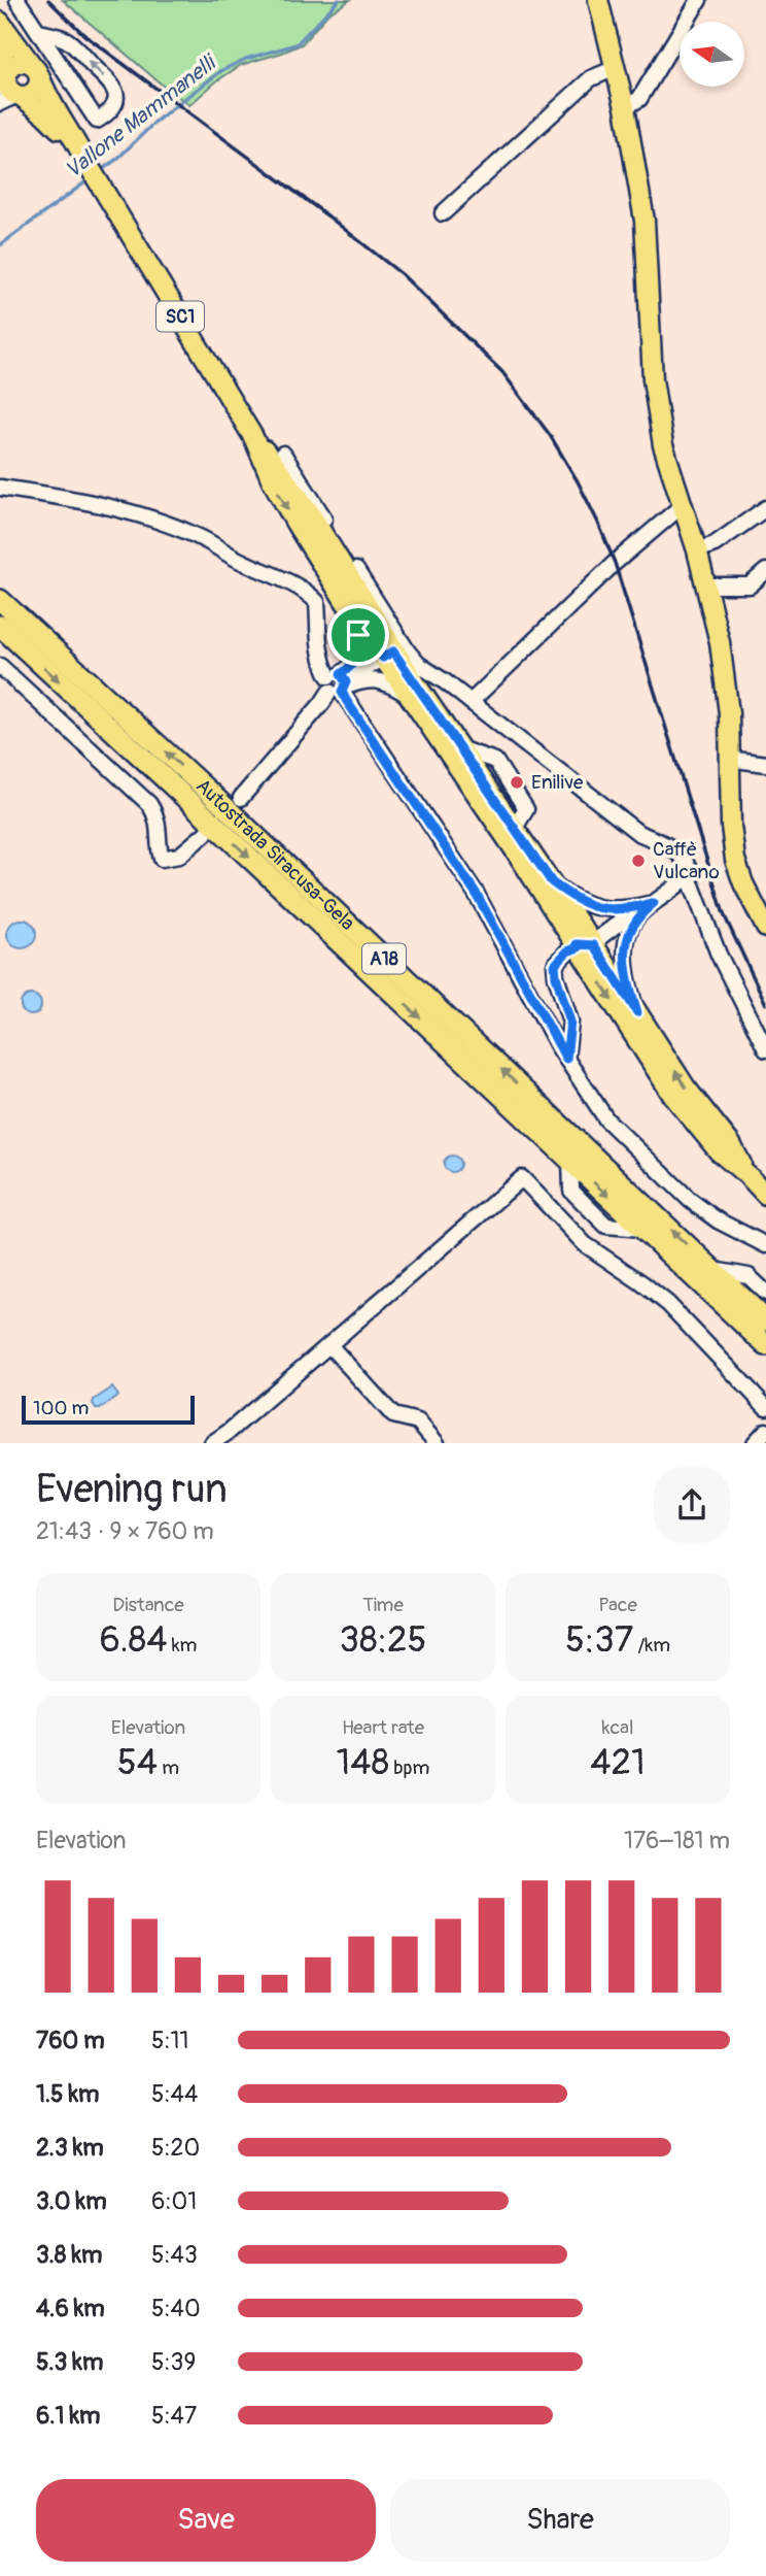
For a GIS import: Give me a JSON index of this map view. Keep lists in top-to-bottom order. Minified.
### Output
{"streets":{"highway":["Autostrada Siracusa-Gela","A18"],"main road":["SC1"]},"water":["Vallone Mammanelli"],"places":["Enilive","Caffè Vulcano"],"scale_bar":"100 m","north":"left","page":{"scale":"100 m","heading":["Evening run","21:43 · 9 × 760 m"],"stats":[["Distance","6.84 km"],["Time","38:25"],["Pace","5:37 /km"],["Elevation","54 m"],["Heart rate","148 bpm"],["kcal","421"]],"chart":["Elevation","176–181 m"],"list":[{"name":"760 m","note":"5:11"},{"name":"1.5 km","note":"5:44"},{"name":"2.3 km","note":"5:20"},{"name":"3.0 km","note":"6:01"},{"name":"3.8 km","note":"5:43"},{"name":"4.6 km","note":"5:40"},{"name":"5.3 km","note":"5:39"},{"name":"6.1 km","note":"5:47"}],"buttons":["Save","Share"]}}
